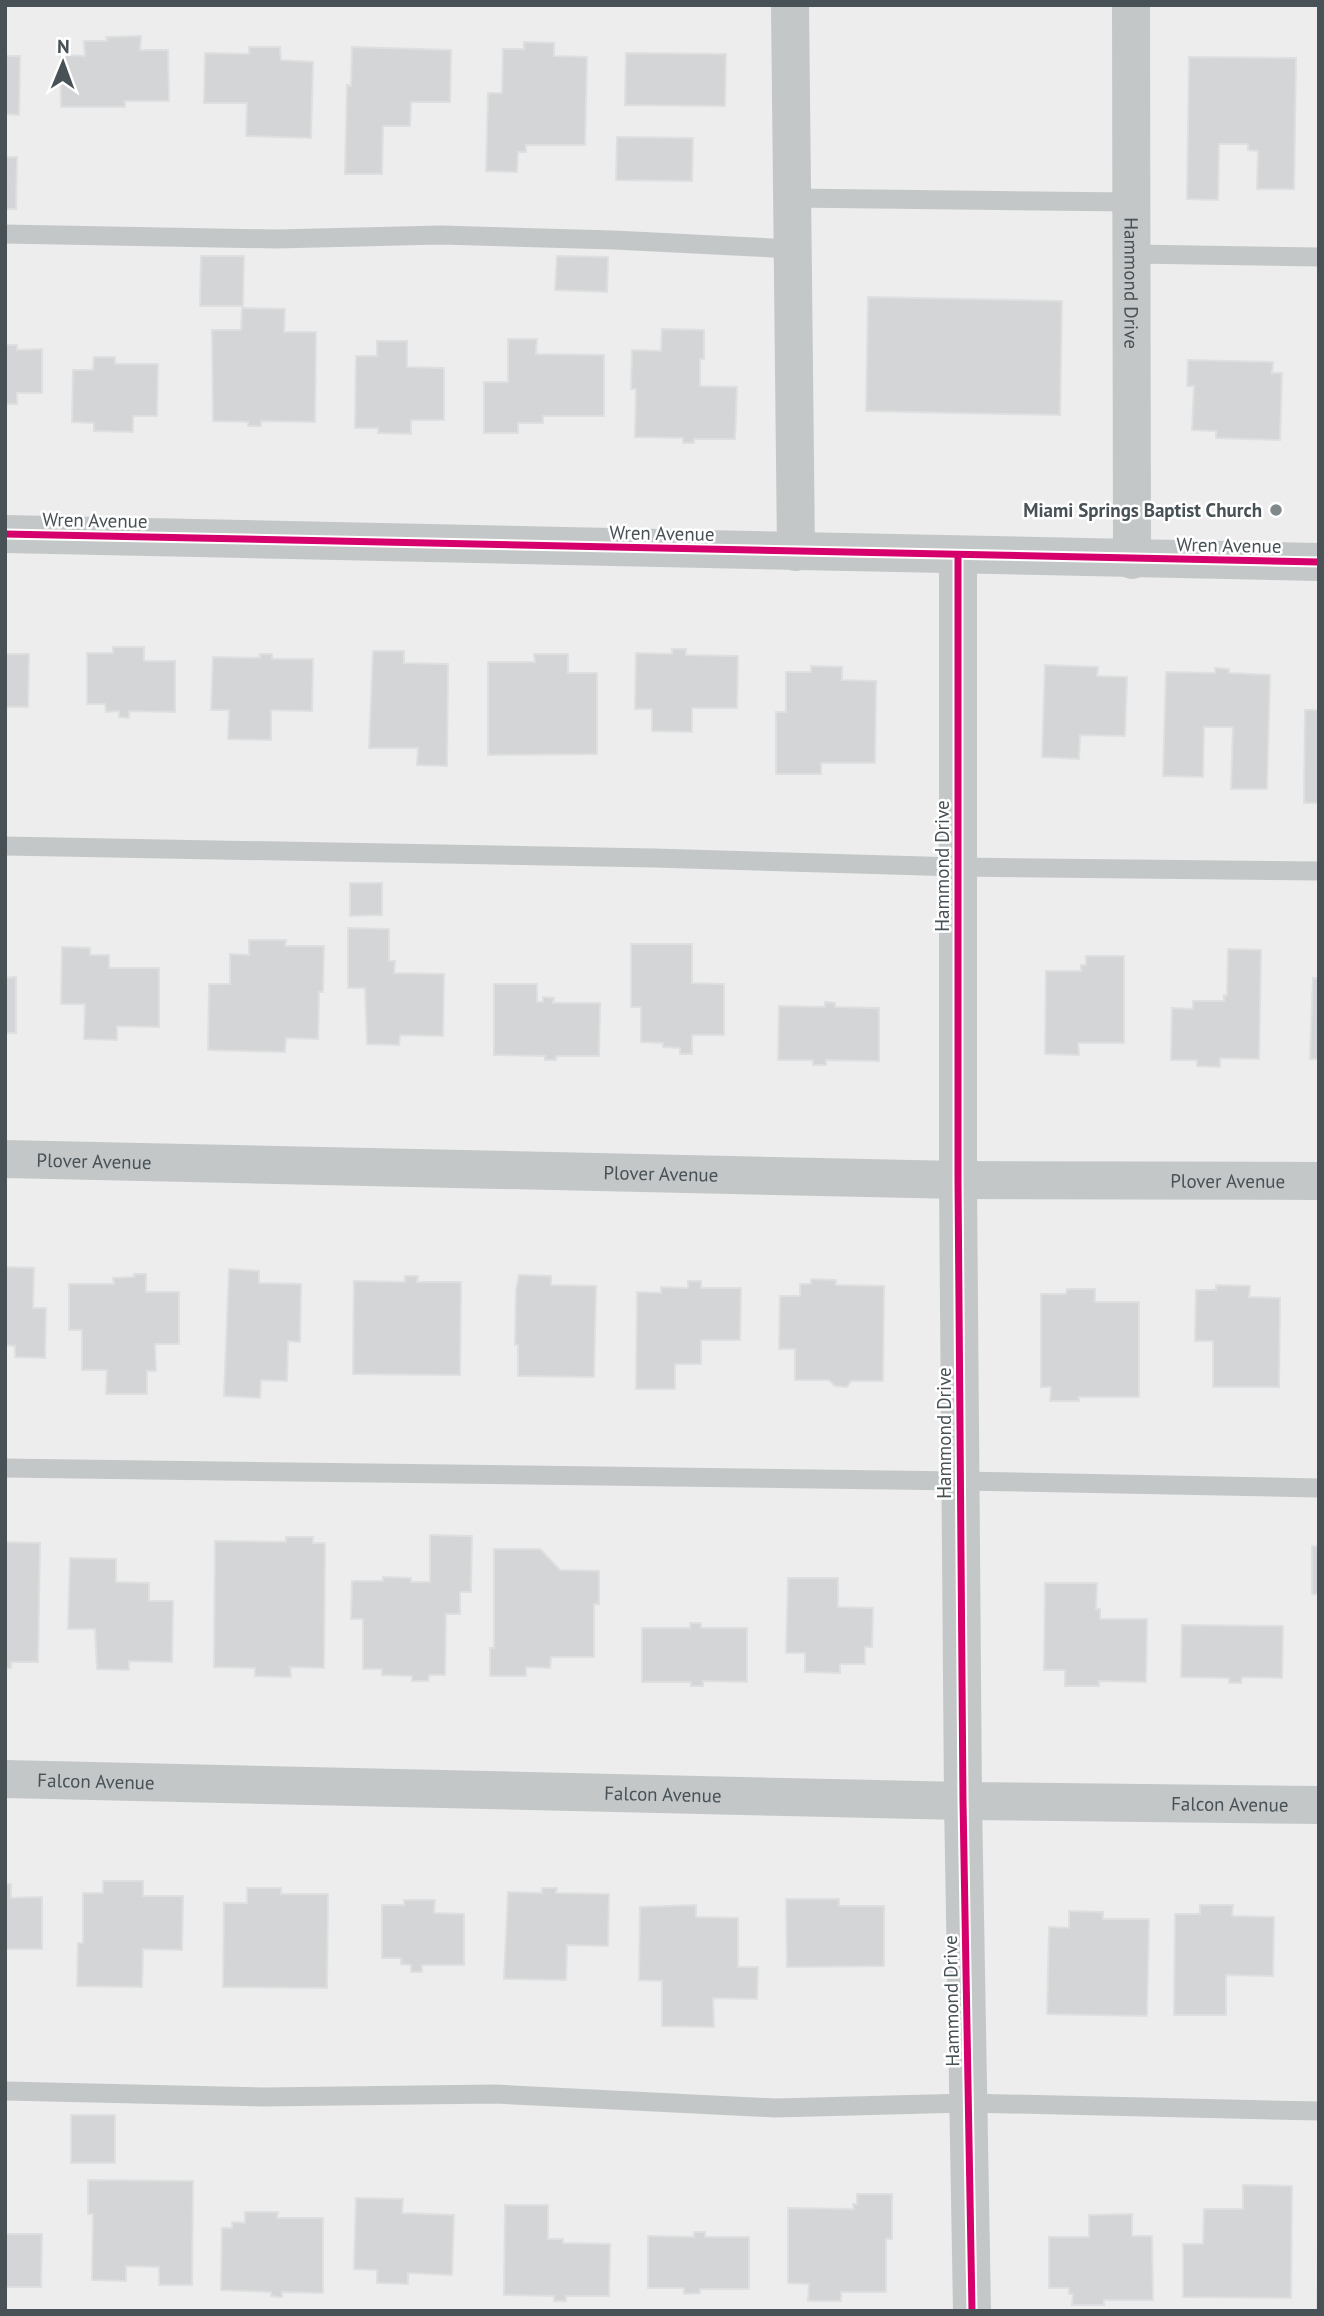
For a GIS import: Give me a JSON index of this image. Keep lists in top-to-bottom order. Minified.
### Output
{"streets":{"street":["Hammond Drive","Wren Avenue","Plover Avenue","Falcon Avenue"]},"crossings":[["Hammond Drive","Wren Avenue"],["Hammond Drive","Plover Avenue"],["Hammond Drive","Falcon Avenue"]],"places":["Miami Springs Baptist Church"],"north":"top"}
